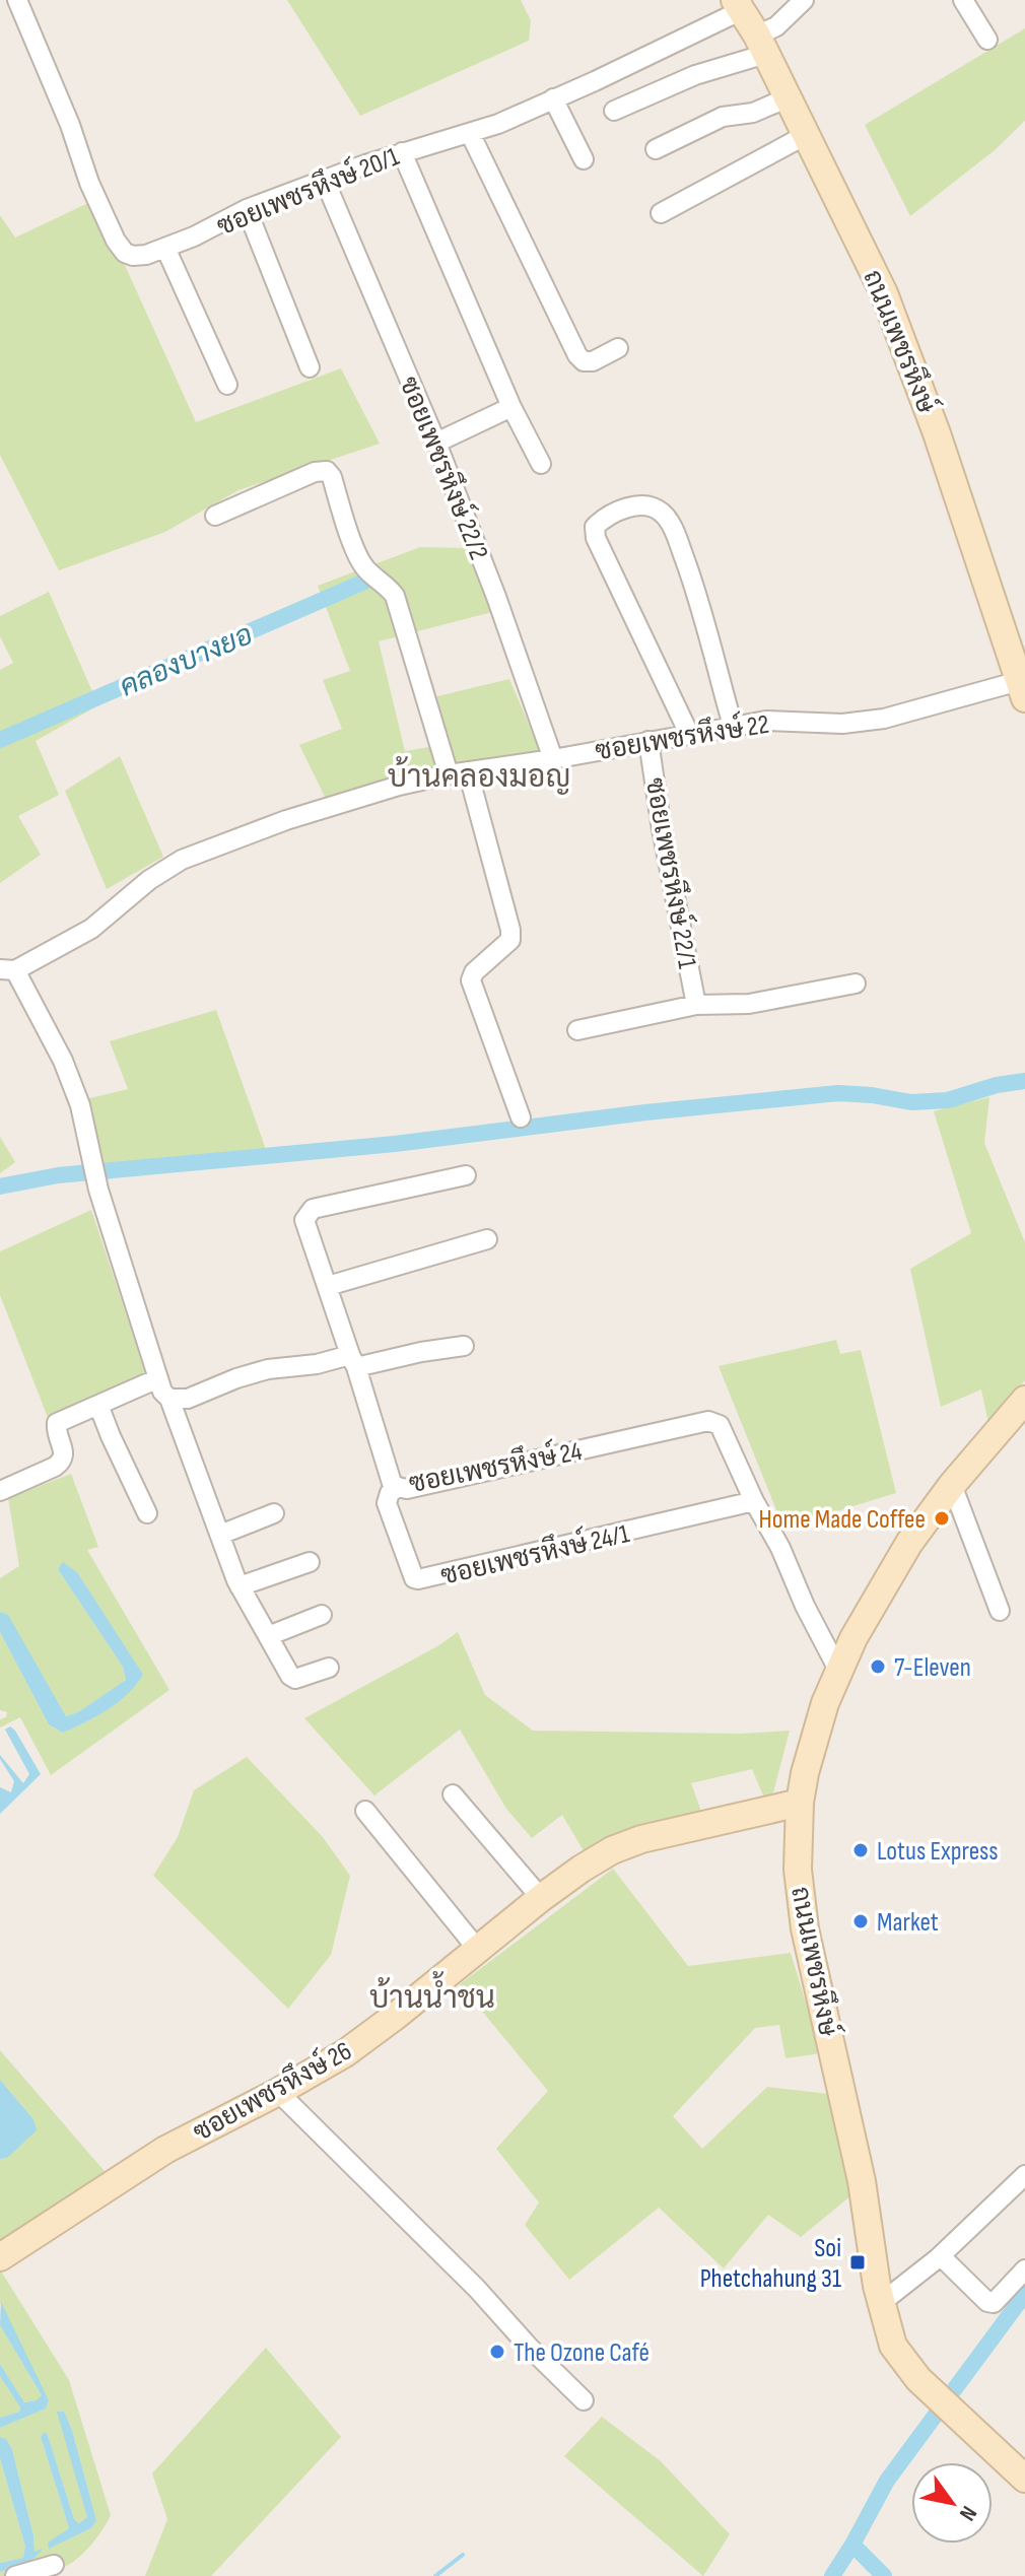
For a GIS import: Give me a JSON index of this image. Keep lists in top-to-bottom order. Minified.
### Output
{"streets":{"main road":["ถนนเพชรหึงษ์","ซอยเพชรหึงษ์ 26"],"street":["ซอยเพชรหึงษ์ 20/1","ซอยเพชรหึงษ์ 22/2","ซอยเพชรหึงษ์ 22","ซอยเพชรหึงษ์ 22/1","ซอยเพชรหึงษ์ 24","ซอยเพชรหึงษ์ 24/1"]},"crossings":[["ซอยเพชรหึงษ์ 20/1","ถนนเพชรหึงษ์"],["ซอยเพชรหึงษ์ 20/1","ซอยเพชรหึงษ์ 22/2"],["ถนนเพชรหึงษ์","ซอยเพชรหึงษ์ 22"],["ถนนเพชรหึงษ์","ซอยเพชรหึงษ์ 24"],["ถนนเพชรหึงษ์","ซอยเพชรหึงษ์ 26"],["ซอยเพชรหึงษ์ 22/2","ซอยเพชรหึงษ์ 22"],["ซอยเพชรหึงษ์ 22","ซอยเพชรหึงษ์ 22/1"],["ซอยเพชรหึงษ์ 24","ซอยเพชรหึงษ์ 24/1"]],"districts":["บ้านคลองมอญ","บ้านน้ำชน"],"water":["คลองบางยอ"],"places":{"other":["Home Made Coffee","7-Eleven","Lotus Express","Market","The Ozone Café"],"transit":["Soi Phetchahung 31"]},"north":"bottom right"}
